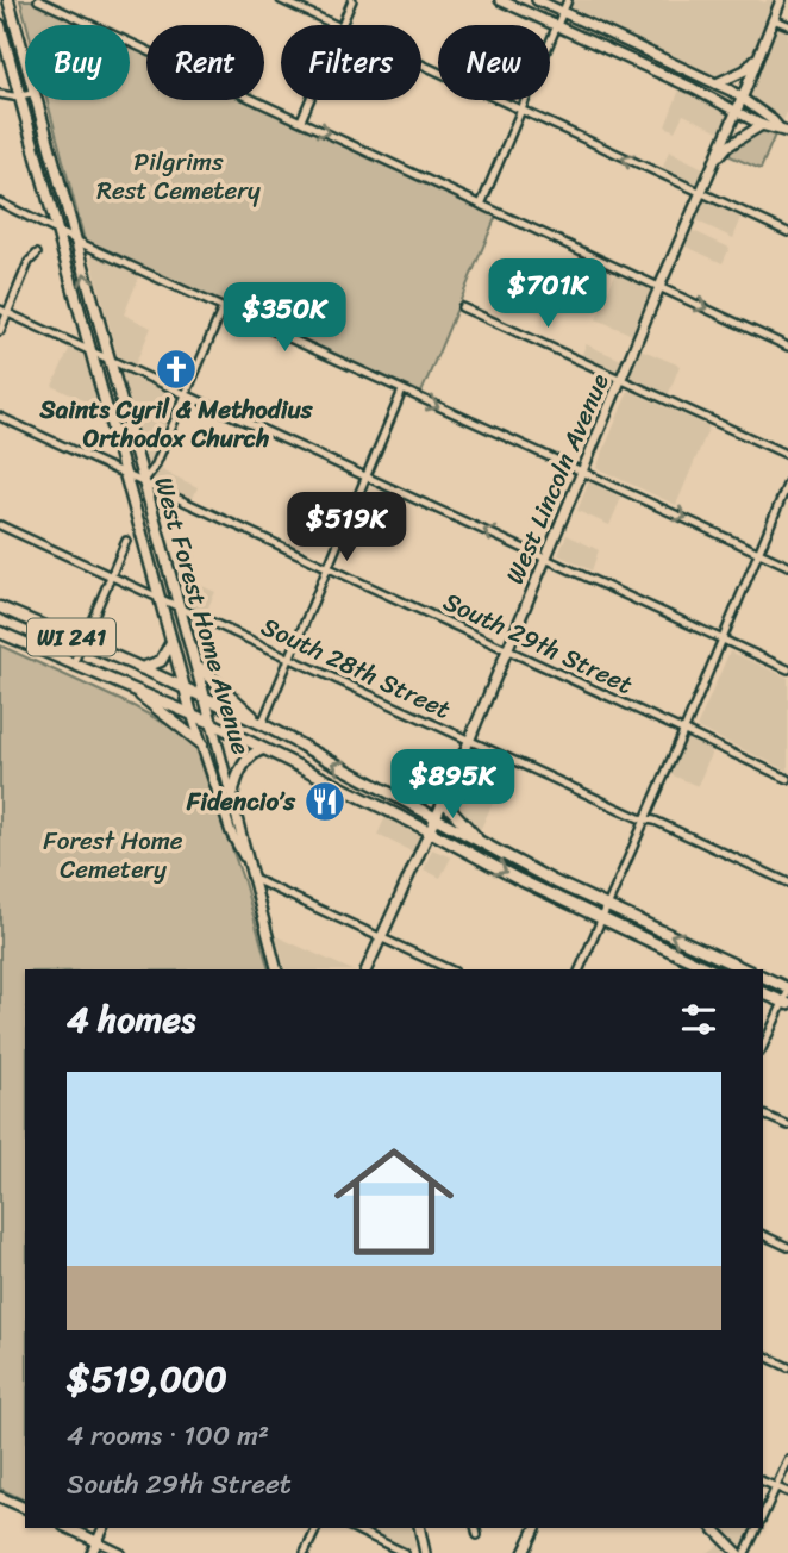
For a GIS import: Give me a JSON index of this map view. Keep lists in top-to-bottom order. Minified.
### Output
{"streets":{"main road":["West Lincoln Avenue","West Forest Home Avenue","WI 241"],"street":["South 29th Street","South 28th Street"]},"crossings":[["West Lincoln Avenue","South 29th Street"],["West Lincoln Avenue","South 28th Street"],["West Forest Home Avenue","WI 241"],["West Forest Home Avenue","South 29th Street"],["West Forest Home Avenue","South 28th Street"]],"parks":["Pilgrims Rest Cemetery","Forest Home Cemetery"],"places":{"church":["Saints Cyril & Methodius Orthodox Church"],"restaurant":["Fidencio’s"]},"page":{"chip":["Buy","Rent","Filters","New"],"price":["$701K","$350K","$519K","$895K"],"heading":"4 homes","list":[{"name":"$519,000","note":"4 rooms · 100 m² · South 29th Street"}]}}
